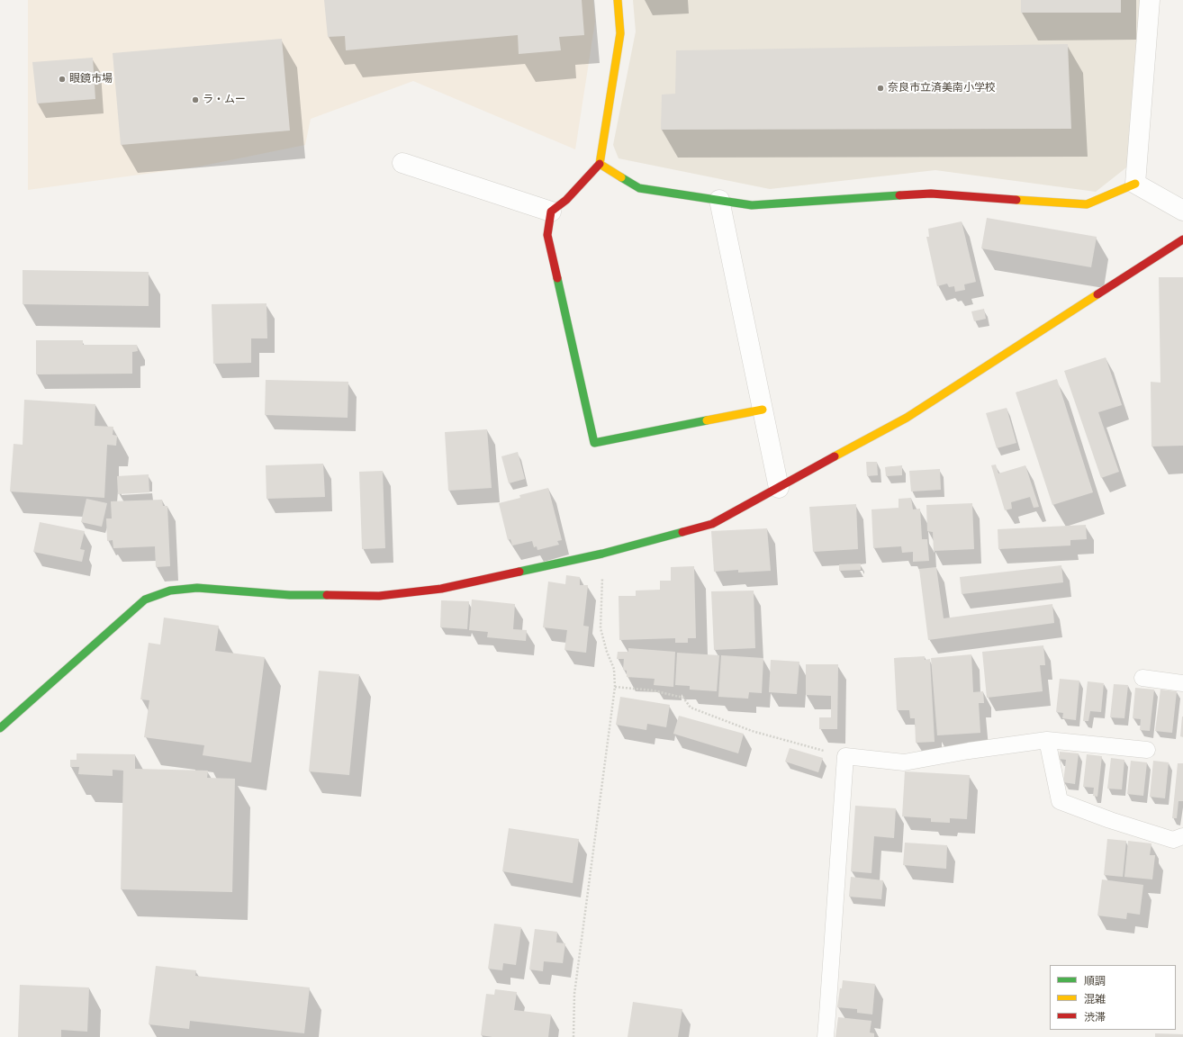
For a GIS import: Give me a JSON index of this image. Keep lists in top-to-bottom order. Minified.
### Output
{"places":["眼鏡市場","奈良市立済美南小学校","ラ・ムー"],"legend":["順調","混雑","渋滞"]}
